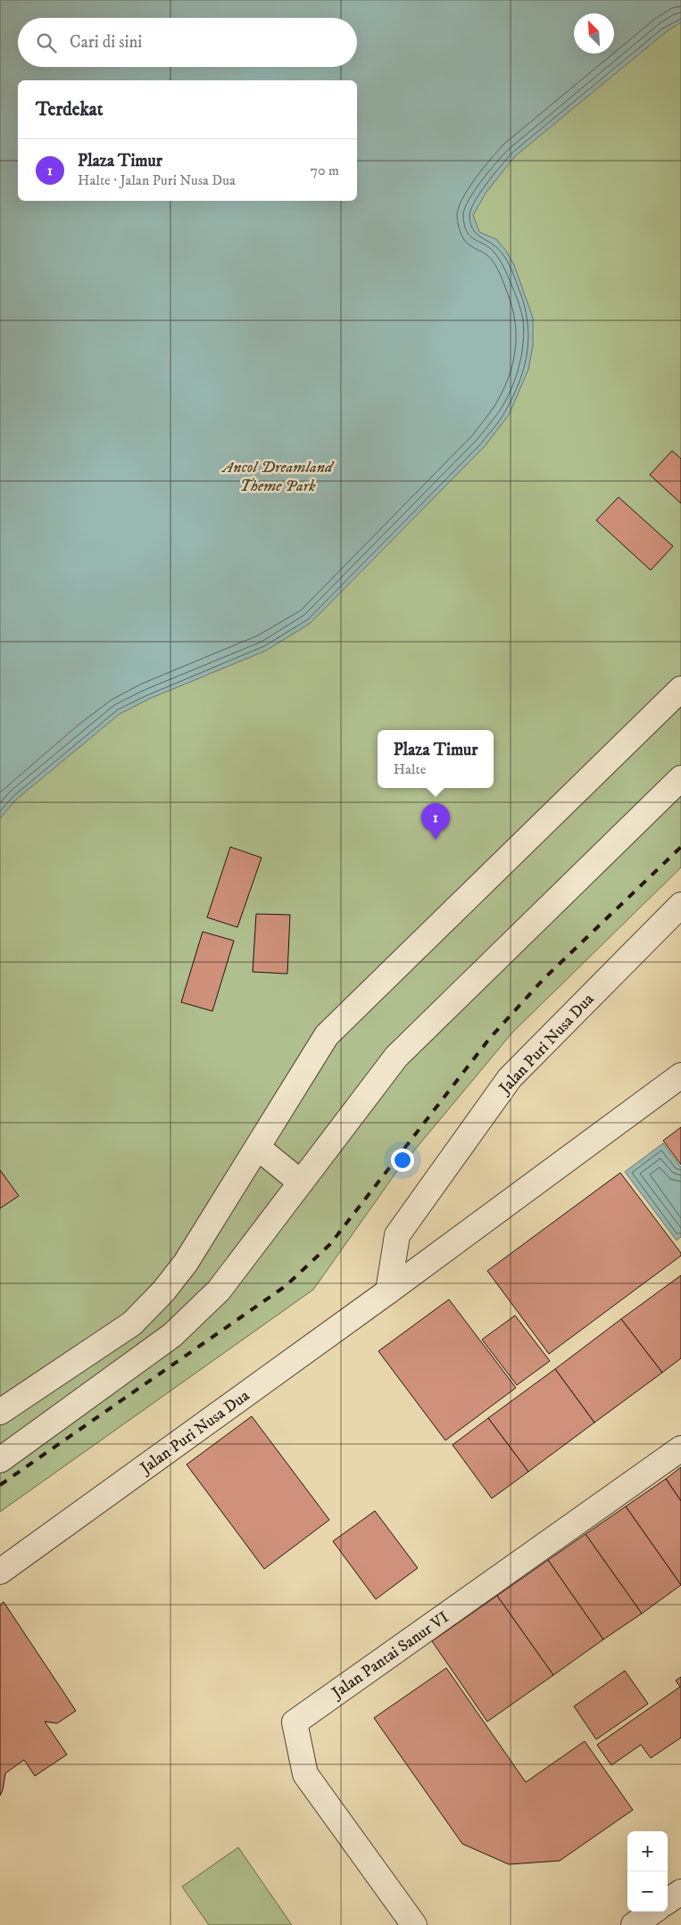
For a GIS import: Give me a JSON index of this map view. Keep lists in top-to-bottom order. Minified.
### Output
{"streets":{"street":["Jalan Puri Nusa Dua","Jalan Pantai Sanur VI"]},"parks":["Ancol Dreamland Theme Park"],"north":"top left","page":{"search":"Cari di sini","heading":"Terdekat","list":[{"mark":"1","name":"Plaza Timur","note":"Halte · Jalan Puri Nusa Dua","value":"70 m"}],"popup":["Plaza Timur","Halte"],"pins":"1","map_buttons":["+","−"]}}
